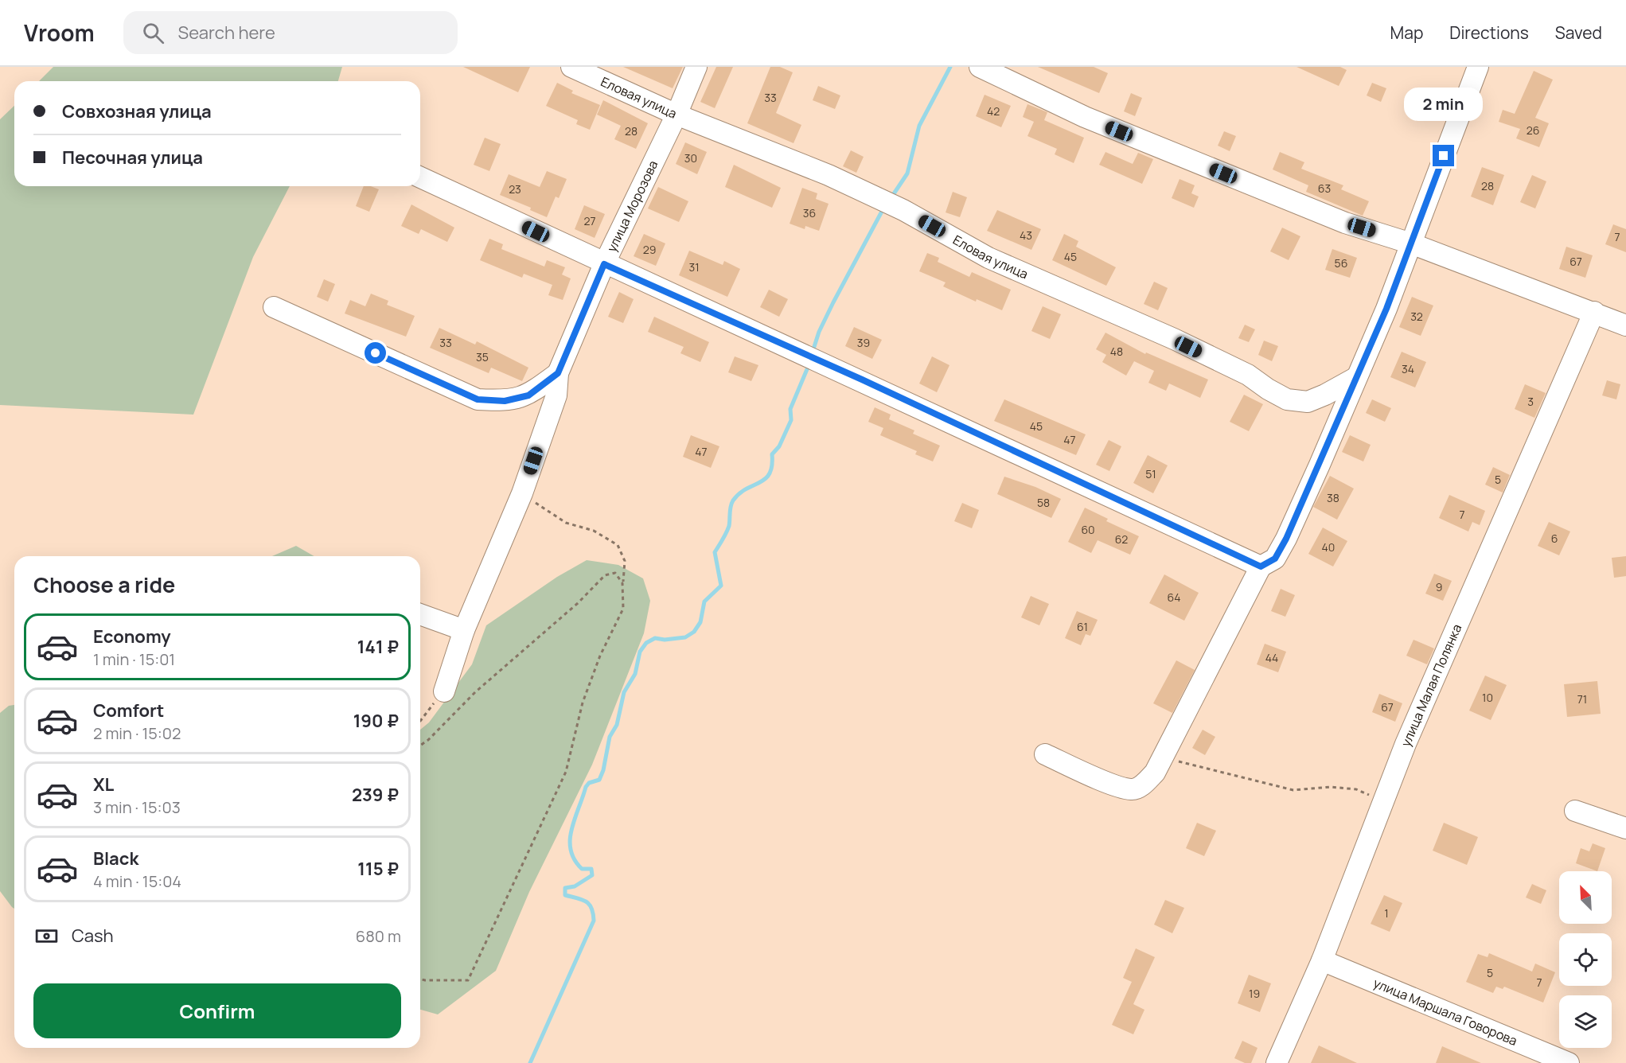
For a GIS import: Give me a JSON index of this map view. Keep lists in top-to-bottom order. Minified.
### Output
{"streets":{"street":["Еловая улица","улица Морозова","улица Малая Полянка","улица Маршала Говорова"]},"crossings":[["Еловая улица","улица Морозова"],["улица Малая Полянка","улица Маршала Говорова"]],"house_numbers":["33","42","26","28","30","28","63","23","36","27","43","7","29","45","67","56","31","32","33","39","48","35","34","3","45","47","47","51","5","38","58","7","60","6","62","40","9","64","61","44","10","71","67","1","5","7","19"],"north":"top left","page":{"header":"Vroom","search":"Search here","nav":["Map","Directions","Saved"],"banner":["Совхозная улица","Песочная улица"],"bubble":"2 min","heading":"Choose a ride","list":[{"name":"Economy","note":"1 min · 15:01","value":"141 ₽"},{"name":"Comfort","note":"2 min · 15:02","value":"190 ₽"},{"name":"XL","note":"3 min · 15:03","value":"239 ₽"},{"name":"Black","note":"4 min · 15:04","value":"115 ₽"}],"pay":["Cash","680 m"],"buttons":"Confirm"}}
